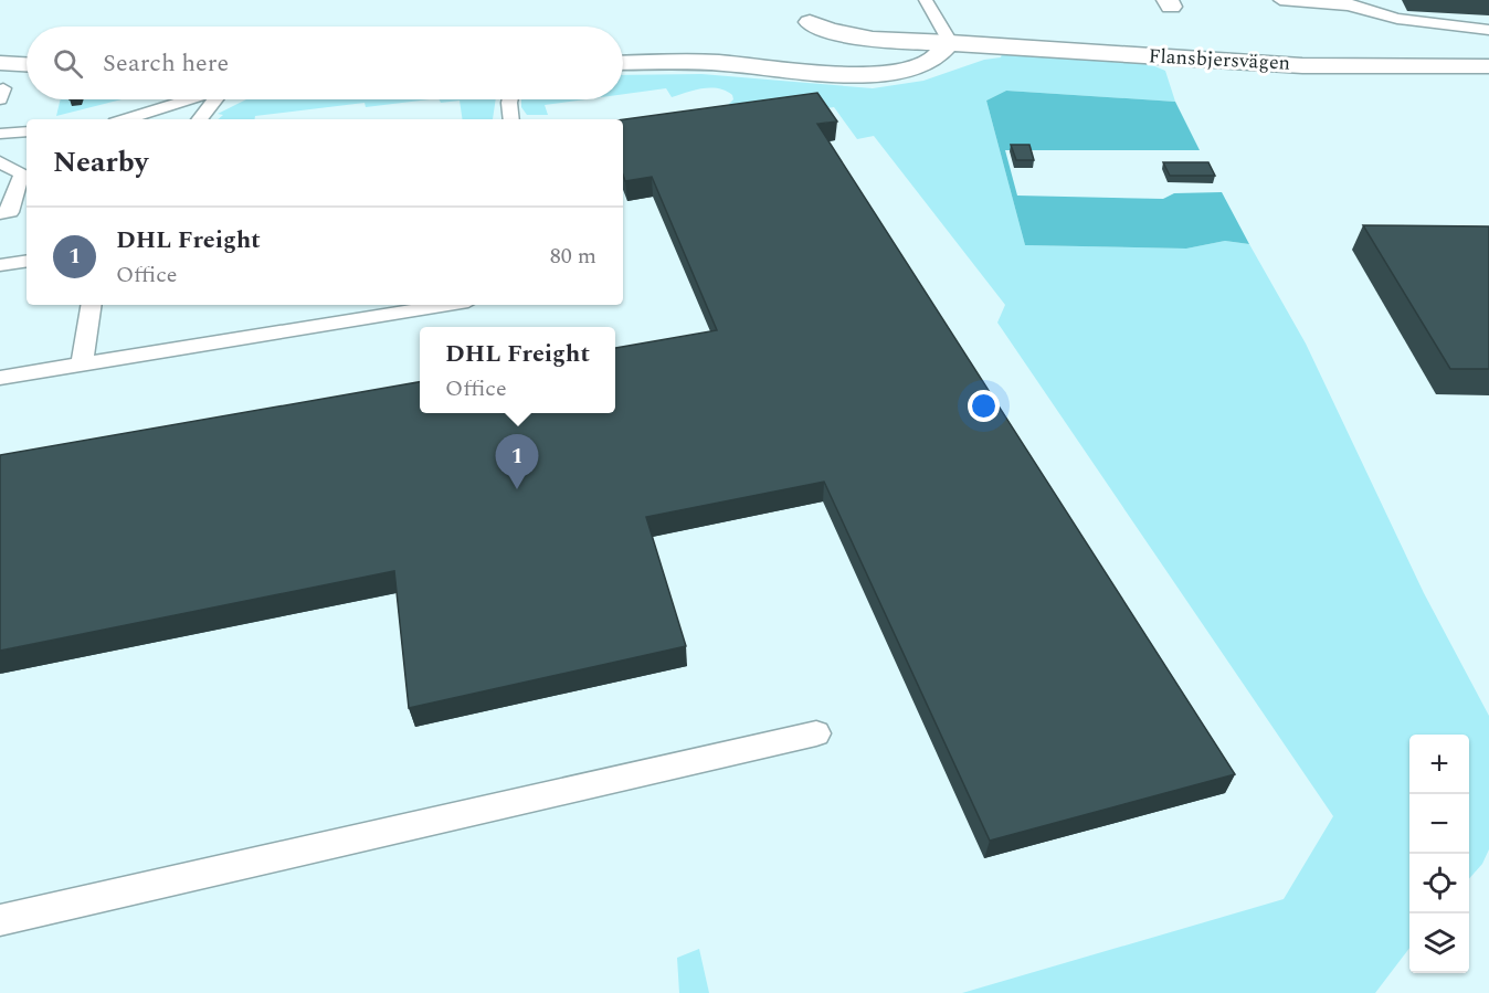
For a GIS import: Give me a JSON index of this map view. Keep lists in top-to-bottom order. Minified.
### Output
{"streets":{"street":["Flansbjersvägen"]},"page":{"search":"Search here","heading":"Nearby","list":[{"mark":"1","name":"DHL Freight","note":"Office","value":"80 m"}],"popup":["DHL Freight","Office"],"pins":"1","map_buttons":["+","−"]}}
